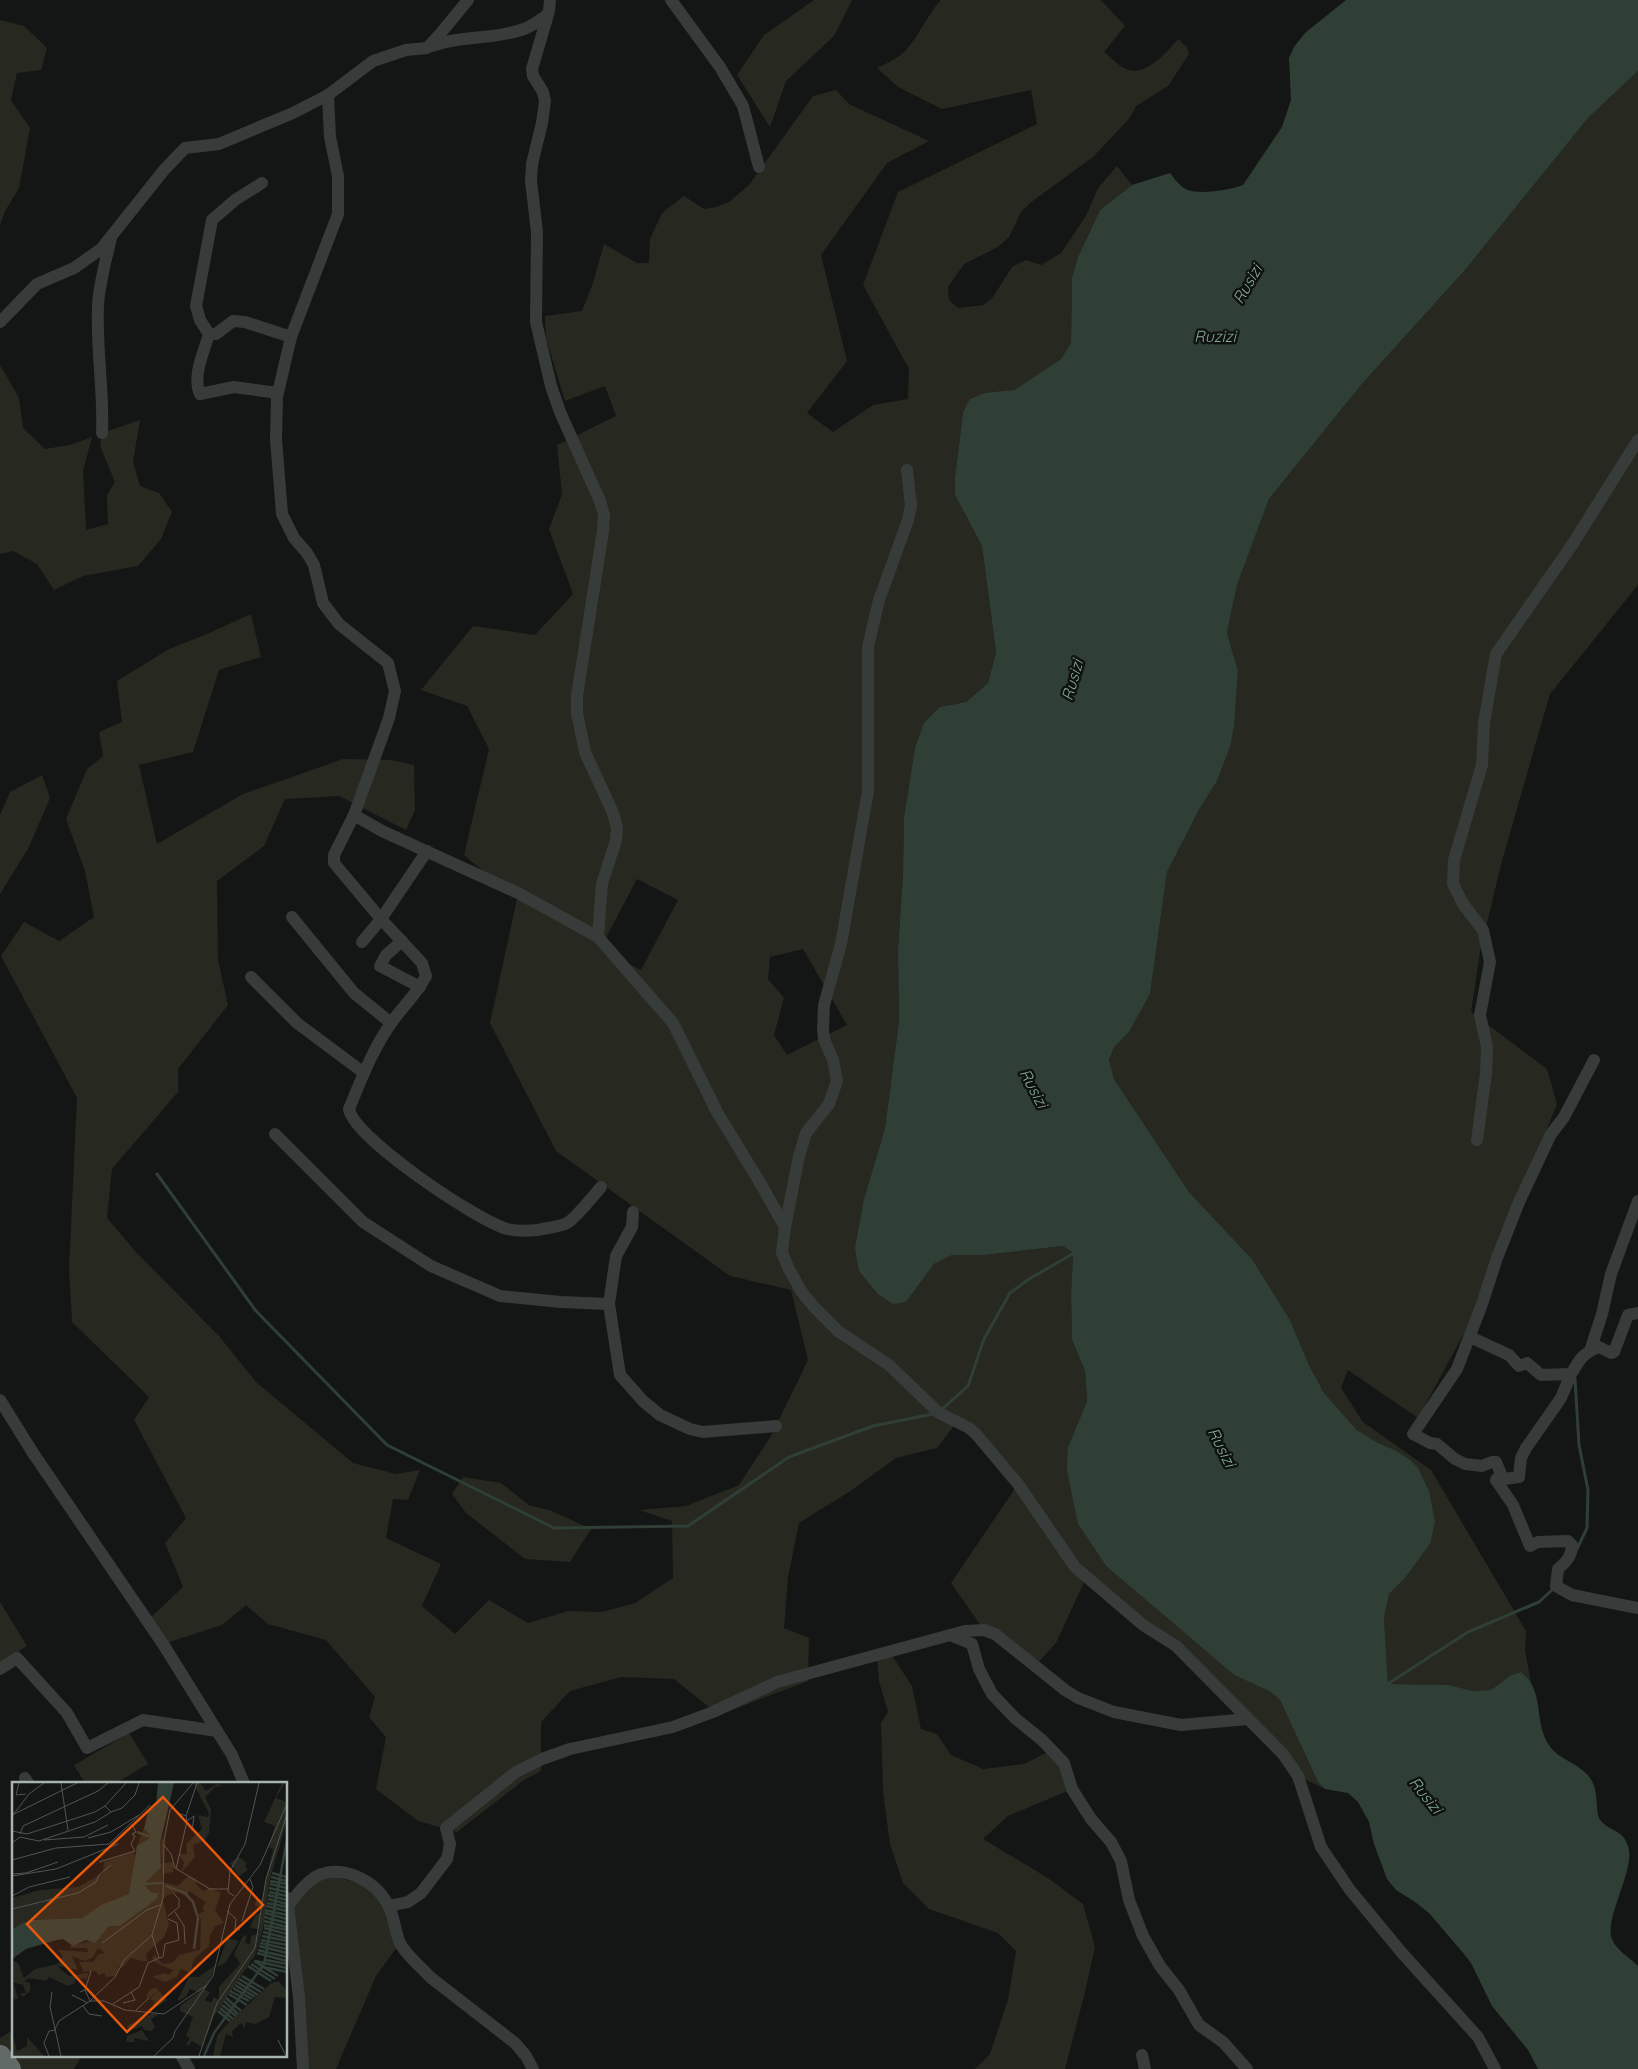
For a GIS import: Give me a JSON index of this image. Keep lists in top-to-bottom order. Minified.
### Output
{"water":["Rusizi","Ruzizi"]}
